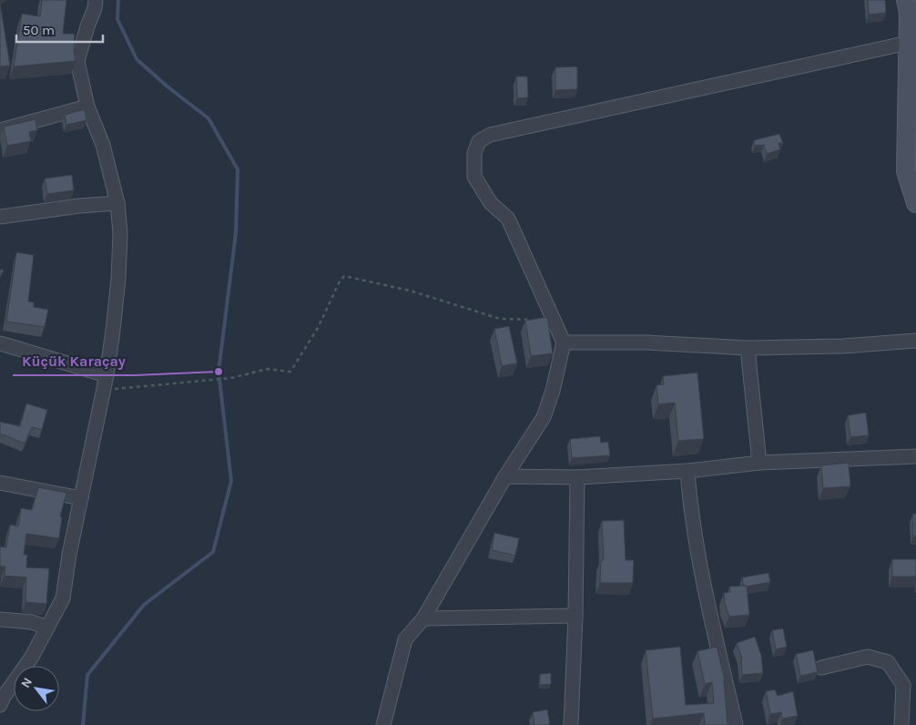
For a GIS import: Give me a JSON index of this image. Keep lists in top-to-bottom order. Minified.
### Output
{"places":["Küçük Karaçay"],"scale_bar":"50 m","north":"top left"}
